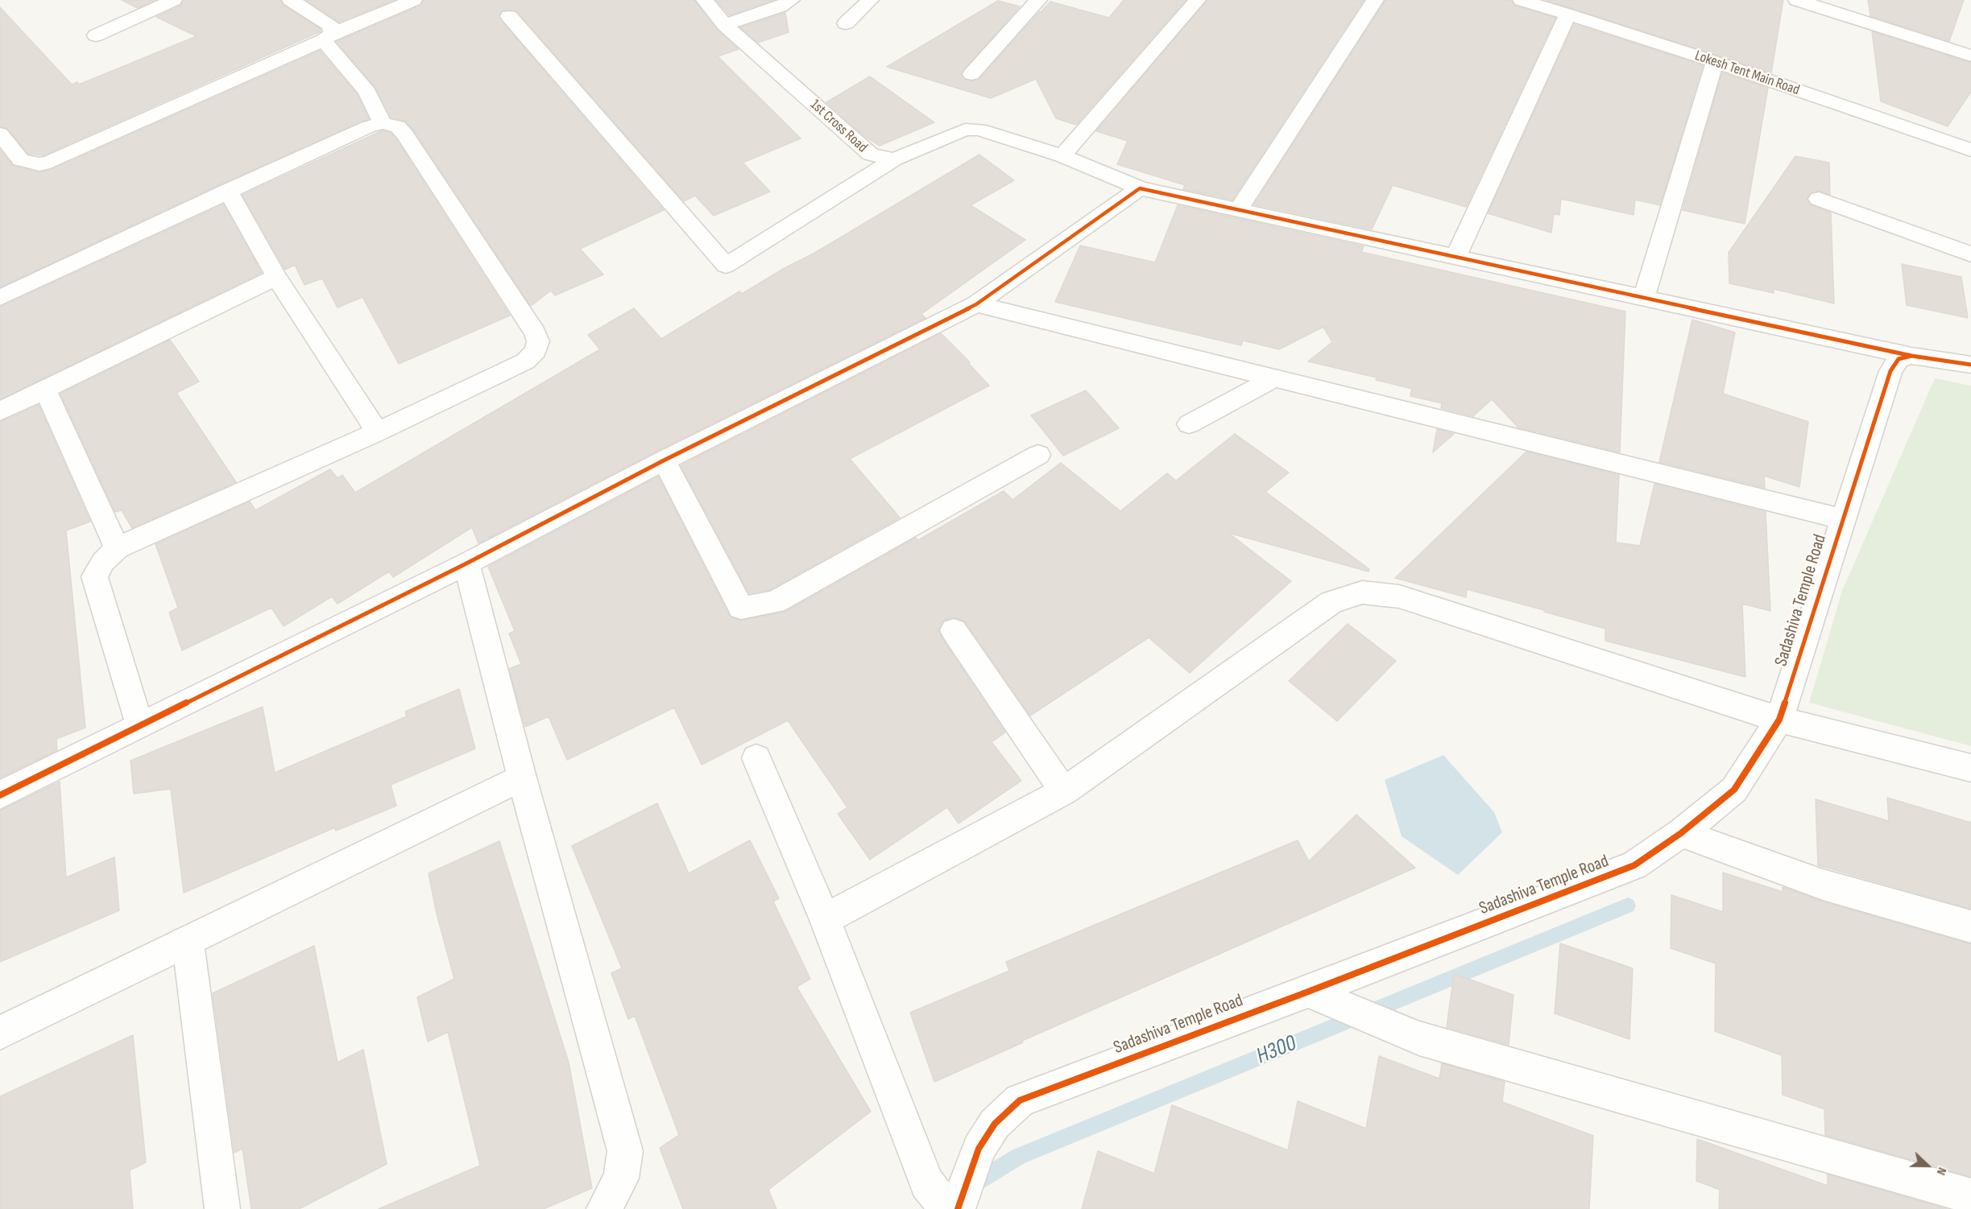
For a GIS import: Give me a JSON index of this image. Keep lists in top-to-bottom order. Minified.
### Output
{"streets":{"street":["Lokesh Tent Main Road","1st Cross Road","Sadashiva Temple Road"]},"water":["H300"],"north":"right"}
